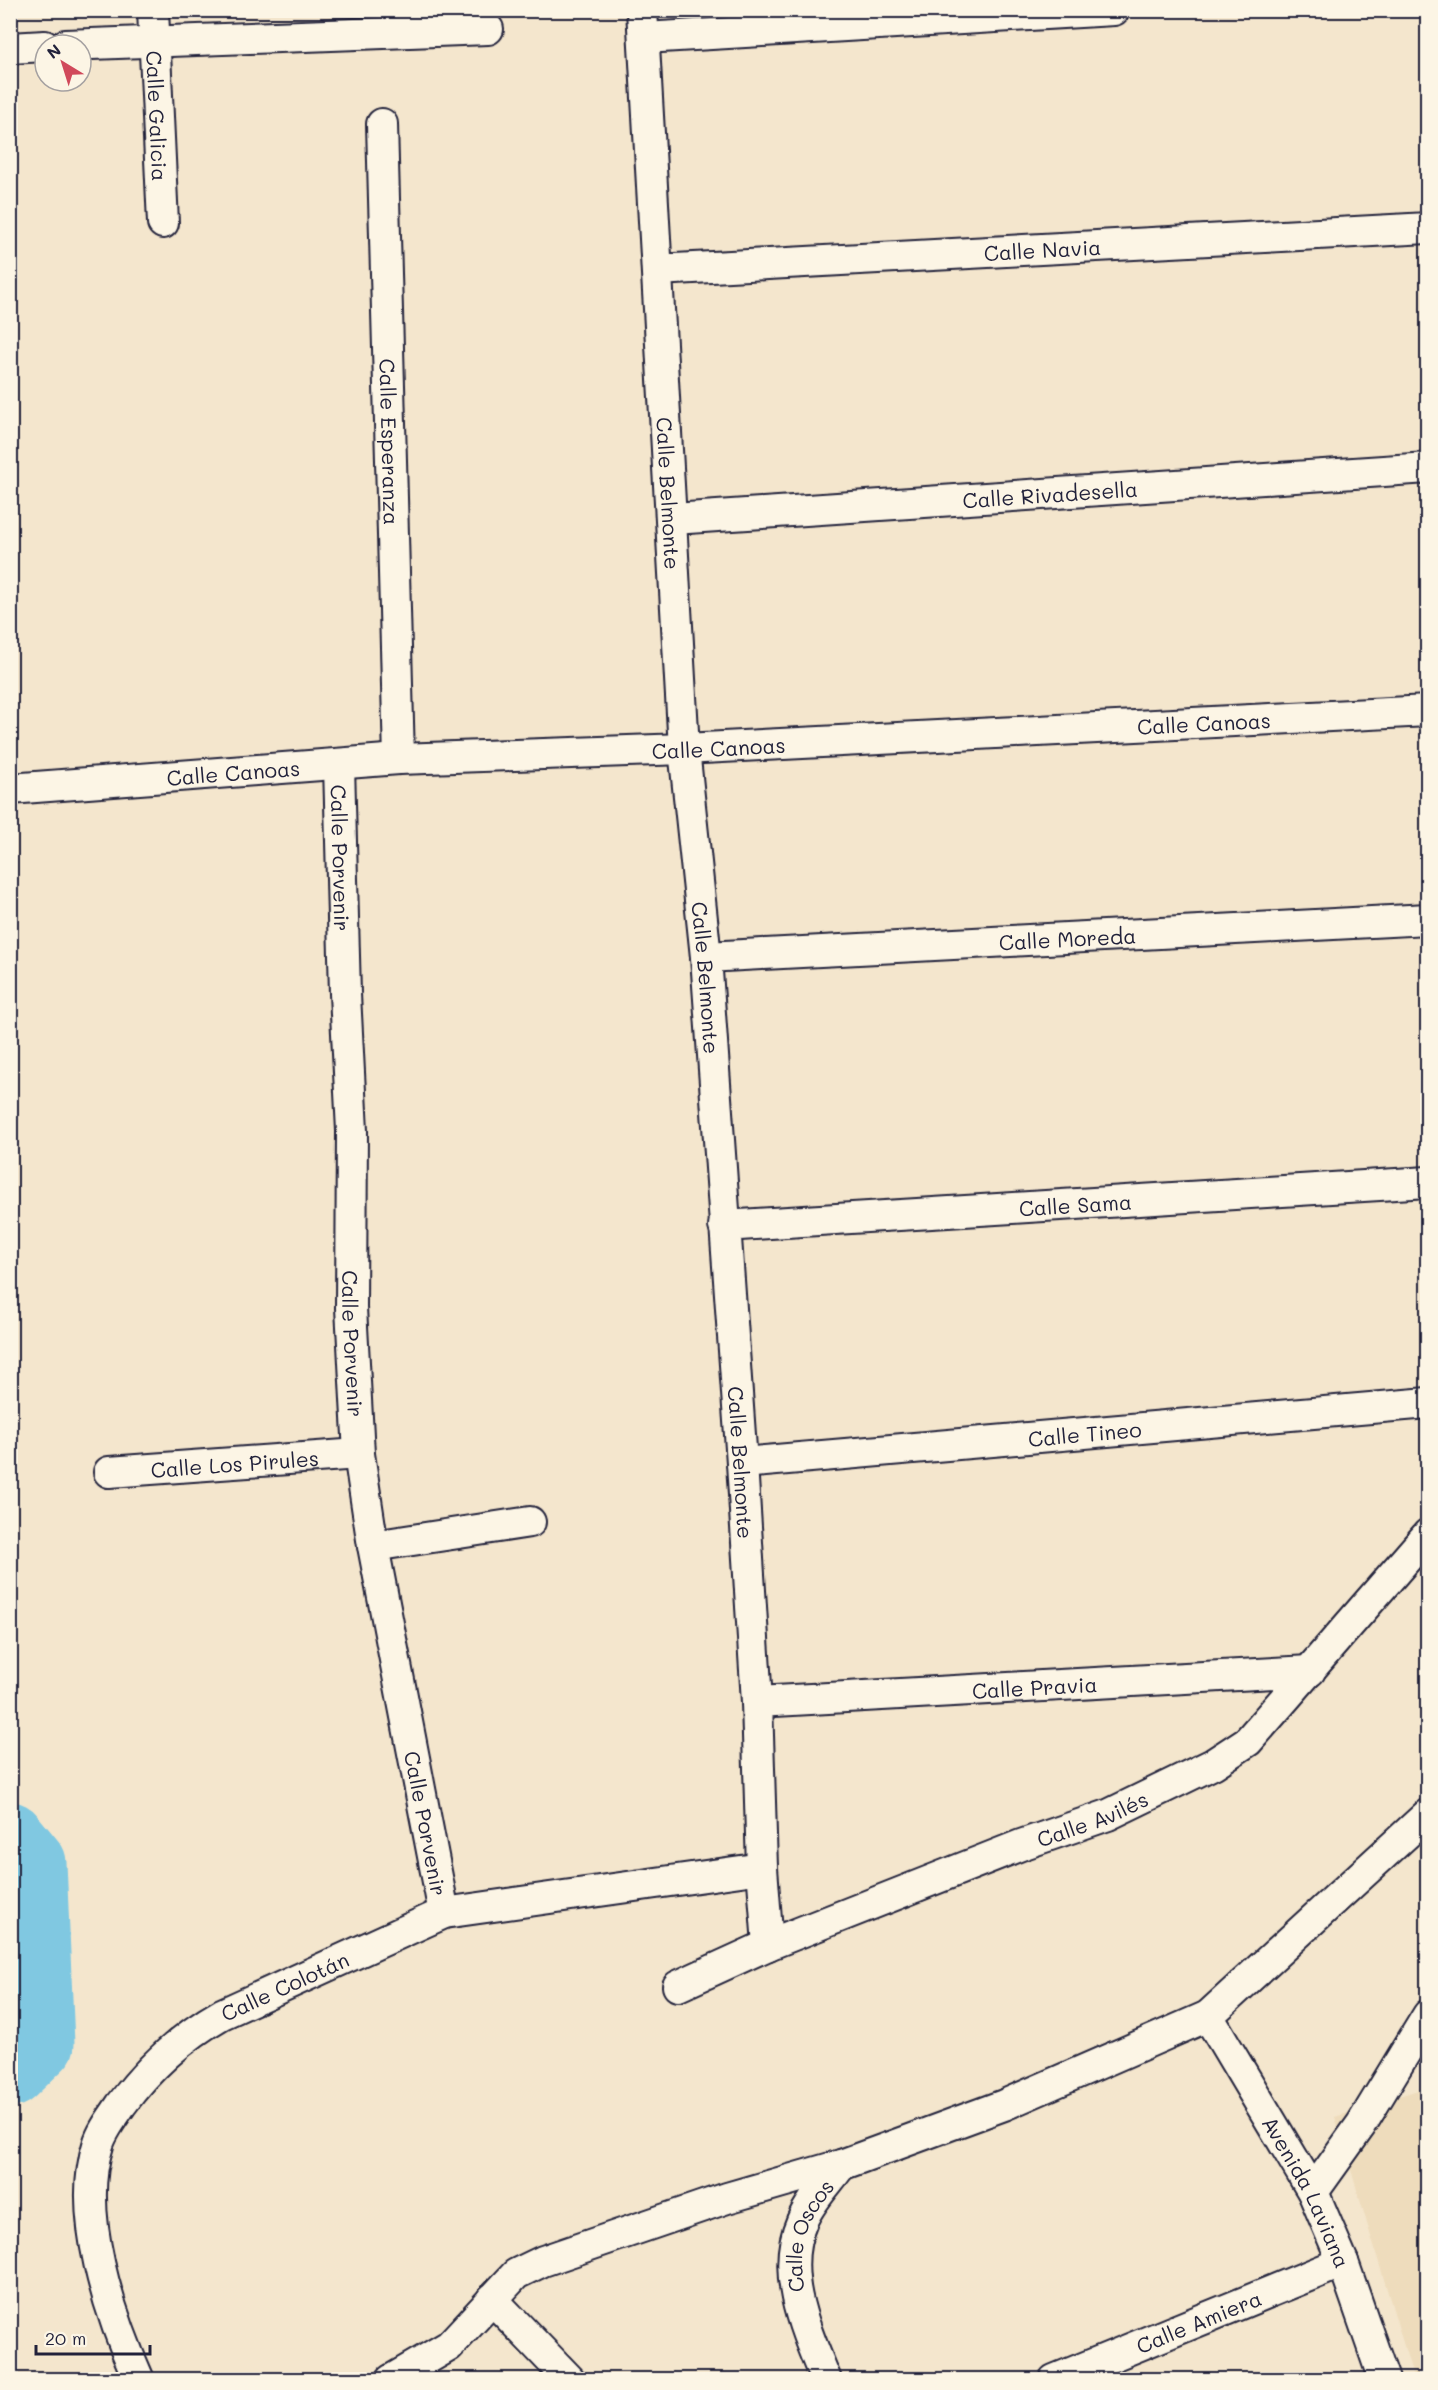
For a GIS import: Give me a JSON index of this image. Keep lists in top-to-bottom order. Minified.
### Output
{"streets":{"street":["Calle Galicia","Calle Navia","Calle Esperanza","Calle Belmonte","Calle Rivadesella","Calle Canoas","Calle Porvenir","Calle Moreda","Calle Sama","Calle Tineo","Calle Los Pirules","Calle Pravia","Calle Avilés","Calle Colotán","Avenida Laviana","Calle Oscos","Calle Amiera"]},"crossings":[["Calle Navia","Calle Belmonte"],["Calle Esperanza","Calle Canoas"],["Calle Belmonte","Calle Rivadesella"],["Calle Belmonte","Calle Canoas"],["Calle Belmonte","Calle Moreda"],["Calle Belmonte","Calle Sama"],["Calle Belmonte","Calle Tineo"],["Calle Belmonte","Calle Pravia"],["Calle Belmonte","Calle Avilés"],["Calle Belmonte","Calle Colotán"],["Calle Canoas","Calle Porvenir"],["Calle Porvenir","Calle Los Pirules"],["Calle Porvenir","Calle Colotán"],["Calle Pravia","Calle Avilés"],["Avenida Laviana","Calle Amiera"]],"scale_bar":"20 m","north":"top left"}
